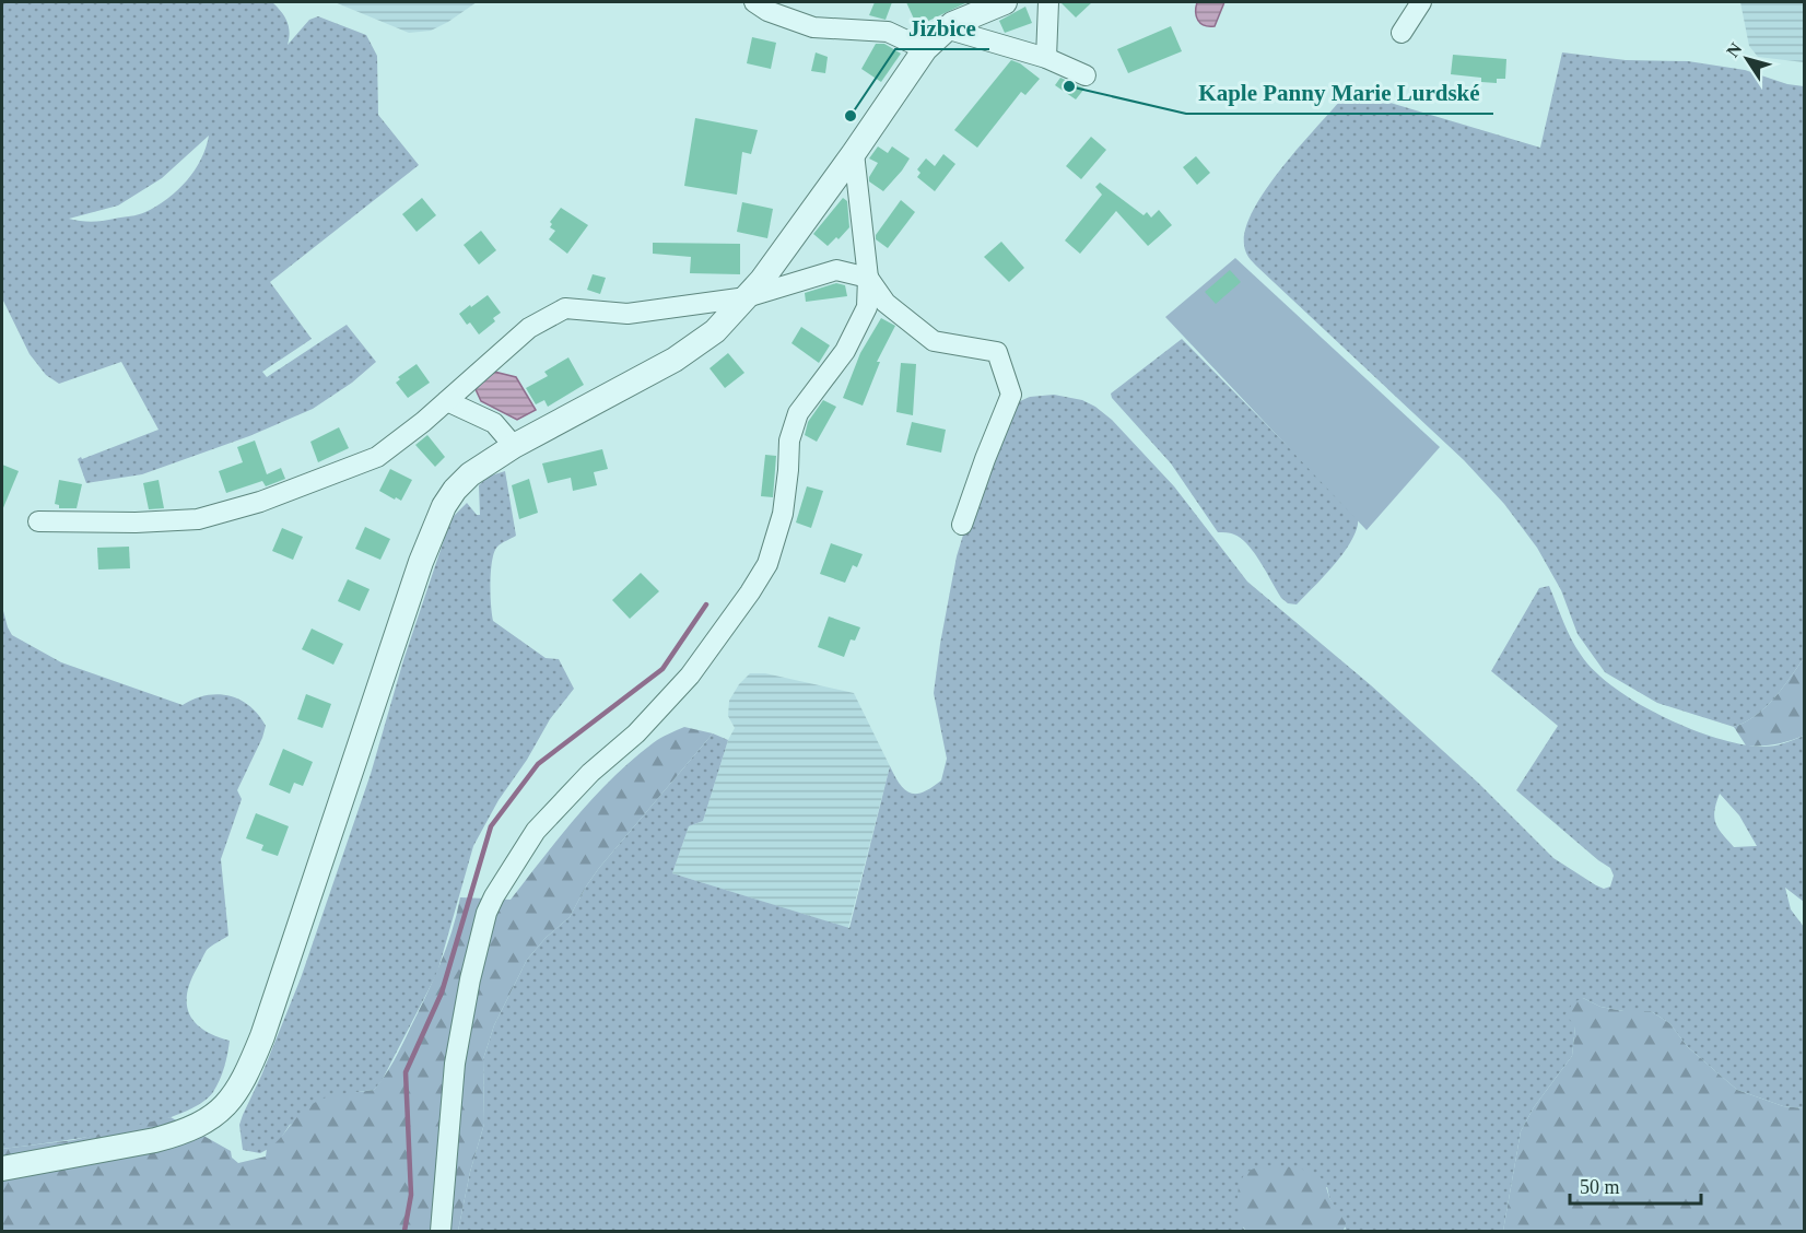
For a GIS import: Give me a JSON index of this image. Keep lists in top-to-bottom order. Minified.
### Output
{"places":["Kaple Panny Marie Lurdské","Jizbice"],"scale_bar":"50 m","north":"top left"}
